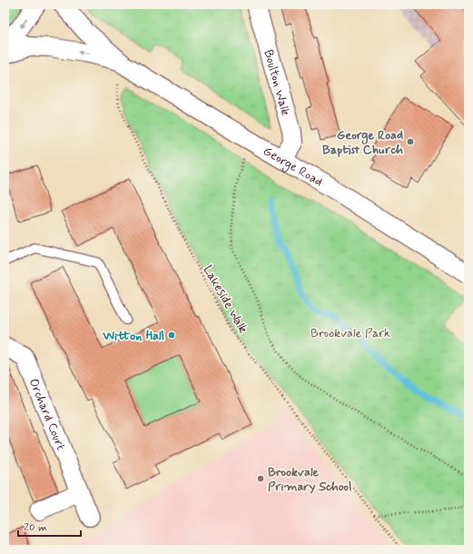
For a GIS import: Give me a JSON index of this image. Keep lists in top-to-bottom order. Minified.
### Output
{"streets":{"street":["Boulton Walk","George Road","Orchard Court"],"path":["Lakeside Walk"]},"crossings":[["Boulton Walk","George Road"],["George Road","Lakeside Walk"]],"parks":["Brookvale Park"],"places":["George Road Baptist Church","Witton Hall","Brookvale Primary School"],"scale_bar":"20 m"}
